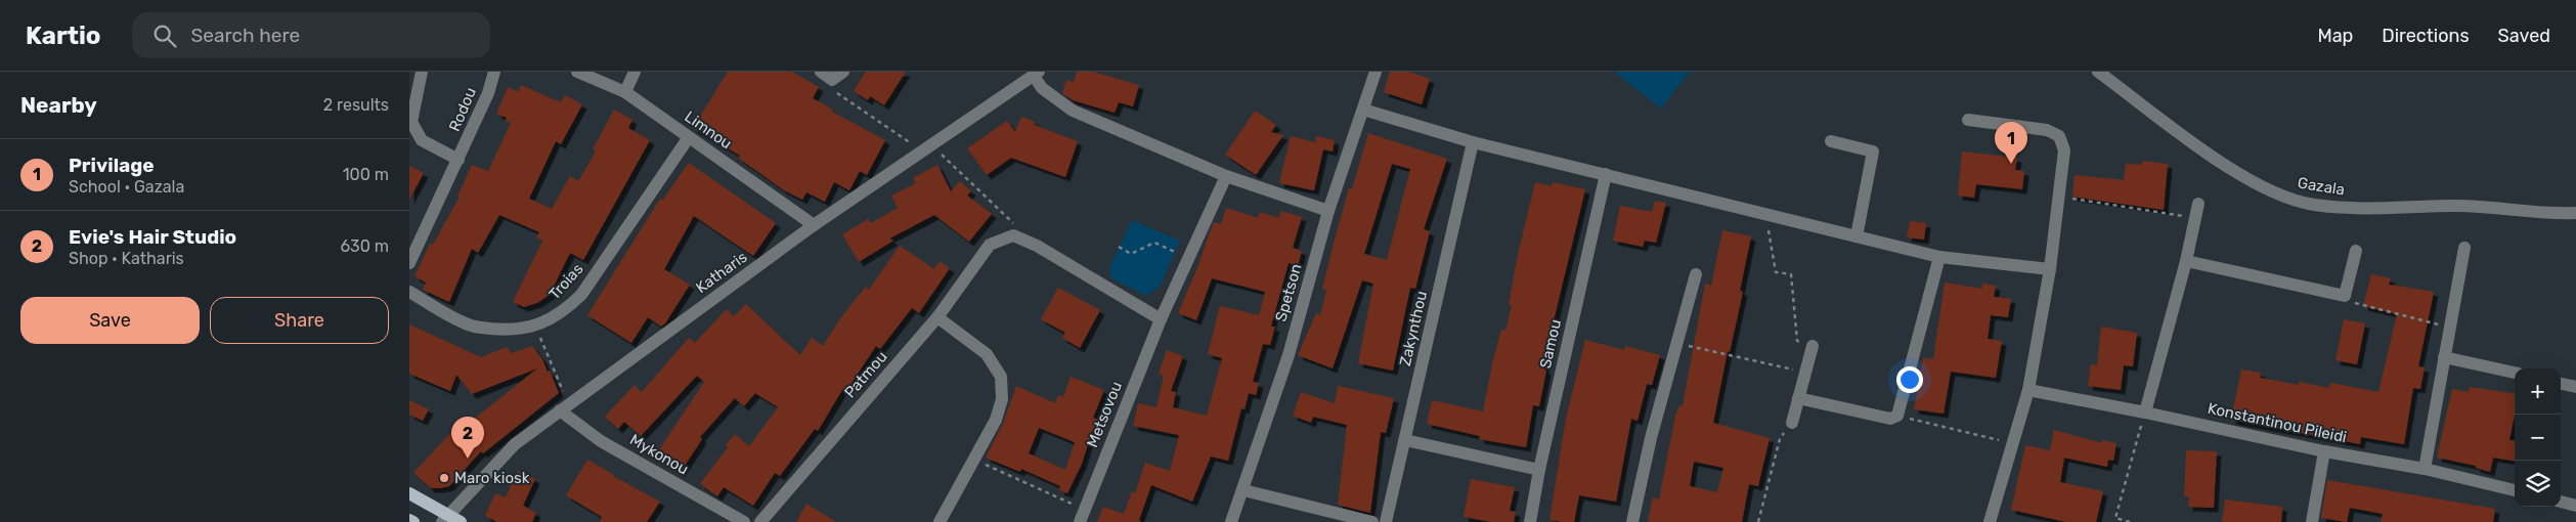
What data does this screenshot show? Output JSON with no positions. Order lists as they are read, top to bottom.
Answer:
{
  "streets": {
    "street": [
      "Rodou",
      "Limnou",
      "Gazala",
      "Katharis",
      "Troias",
      "Spetson",
      "Zakynthou",
      "Samou",
      "Patmou",
      "Metsovou",
      "Konstantinou Pileidi",
      "Mykonou"
    ]
  },
  "crossings": [
    ["Limnou", "Katharis"],
    ["Limnou", "Troias"],
    ["Katharis", "Mykonou"]
  ],
  "places": ["Maro kiosk"],
  "page": {
    "header": "Kartio",
    "search": "Search here",
    "nav": ["Map", "Directions", "Saved"],
    "heading": ["Nearby", "2 results"],
    "pins": ["1", "2"],
    "list": [
      {
        "mark": "1",
        "name": "Privilage",
        "note": "School · Gazala",
        "value": "100 m"
      },
      {
        "mark": "2",
        "name": "Evie's Hair Studio",
        "note": "Shop · Katharis",
        "value": "630 m"
      }
    ],
    "buttons": ["Save", "Share"],
    "map_buttons": ["+", "−"]
  }
}
